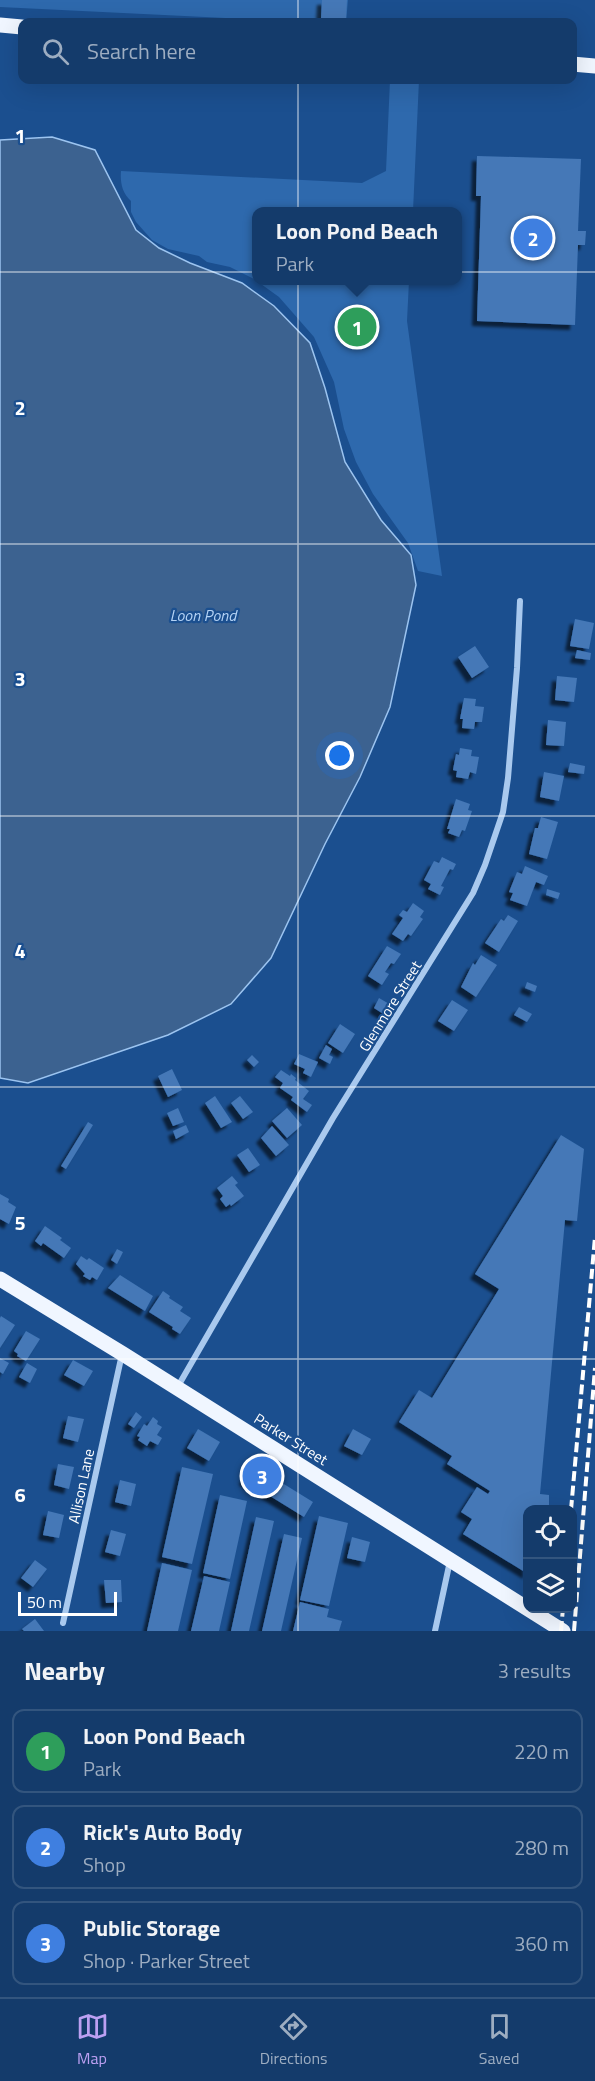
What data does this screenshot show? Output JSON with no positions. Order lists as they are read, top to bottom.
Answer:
{
  "streets": {
    "main road": ["Parker Street"],
    "street": ["Glenmore Street", "Allison Lane"]
  },
  "crossings": [
    ["Glenmore Street", "Parker Street"],
    ["Parker Street", "Allison Lane"]
  ],
  "water": ["Loon Pond"],
  "scale_bar": "50 m",
  "page": {
    "search": "Search here",
    "popup": ["Loon Pond Beach", "Park"],
    "pins": ["2", "1", "3"],
    "scale": "50 m",
    "heading": ["Nearby", "3 results"],
    "list": [
      {
        "mark": "1",
        "name": "Loon Pond Beach",
        "note": "Park",
        "value": "220 m"
      },
      {
        "mark": "2",
        "name": "Rick's Auto Body",
        "note": "Shop",
        "value": "280 m"
      },
      {
        "mark": "3",
        "name": "Public Storage",
        "note": "Shop · Parker Street",
        "value": "360 m"
      }
    ],
    "nav": ["Map", "Directions", "Saved"]
  },
  "grid": {
    "rows": [
      "1",
      "2",
      "3",
      "4",
      "5",
      "6"
    ]
  }
}
